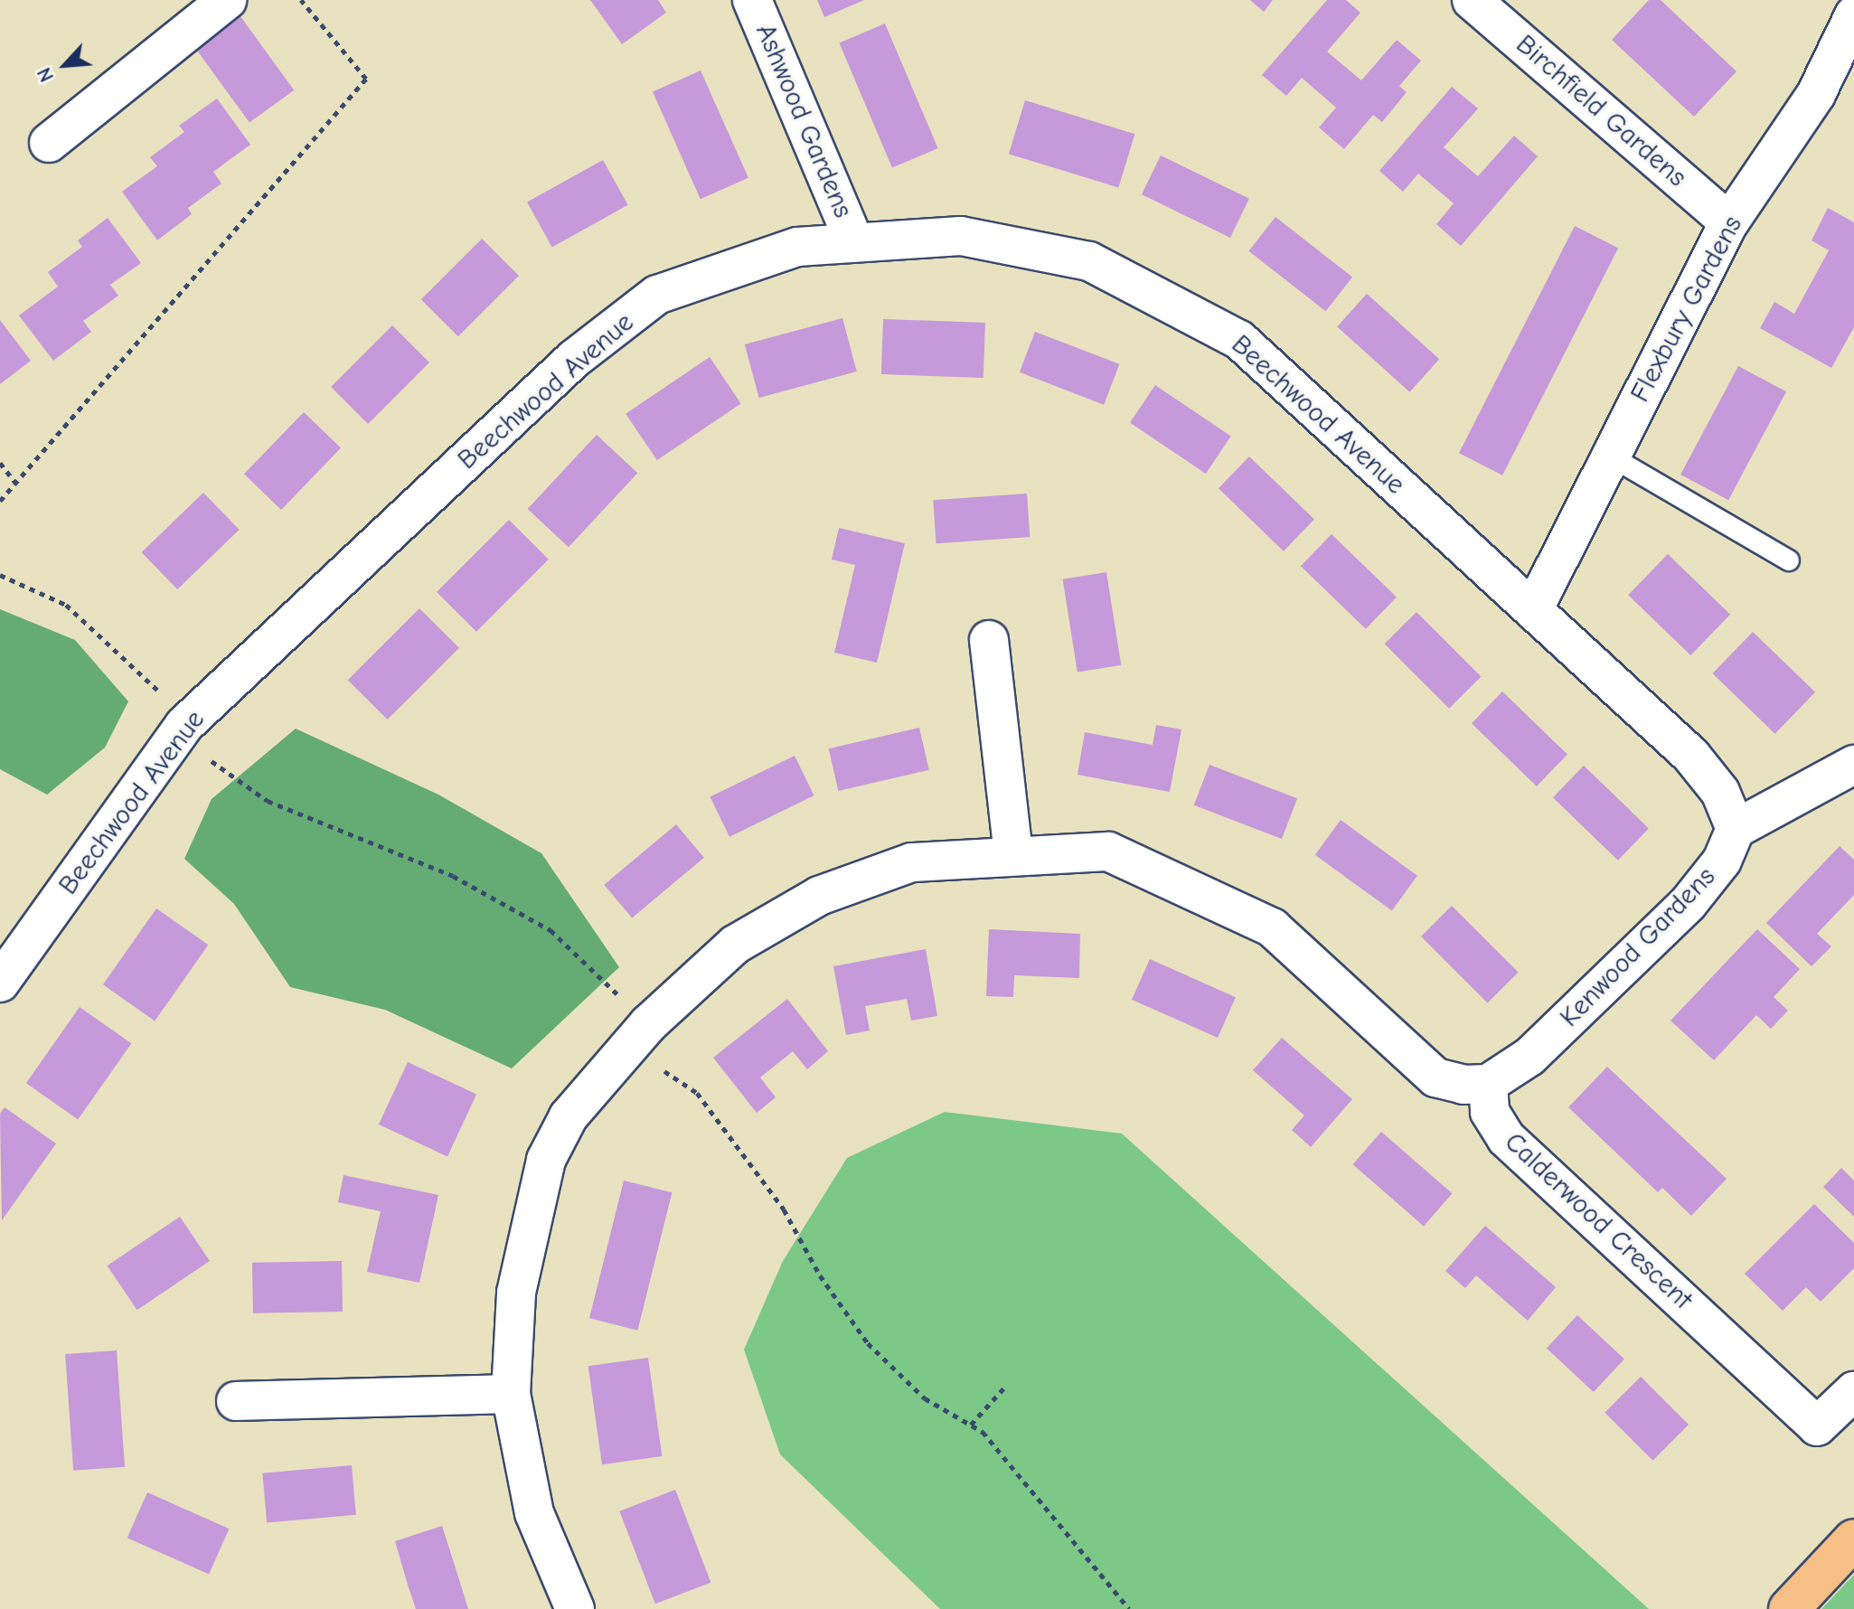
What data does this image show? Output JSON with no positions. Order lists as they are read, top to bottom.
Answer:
{
  "streets": {
    "street": [
      "Birchfield Gardens",
      "Ashwood Gardens",
      "Flexbury Gardens",
      "Beechwood Avenue",
      "Kenwood Gardens",
      "Calderwood Crescent"
    ]
  },
  "crossings": [
    ["Birchfield Gardens", "Flexbury Gardens"],
    ["Ashwood Gardens", "Beechwood Avenue"],
    ["Flexbury Gardens", "Beechwood Avenue"],
    ["Beechwood Avenue", "Kenwood Gardens"],
    ["Kenwood Gardens", "Calderwood Crescent"]
  ],
  "north": "bottom left"
}
